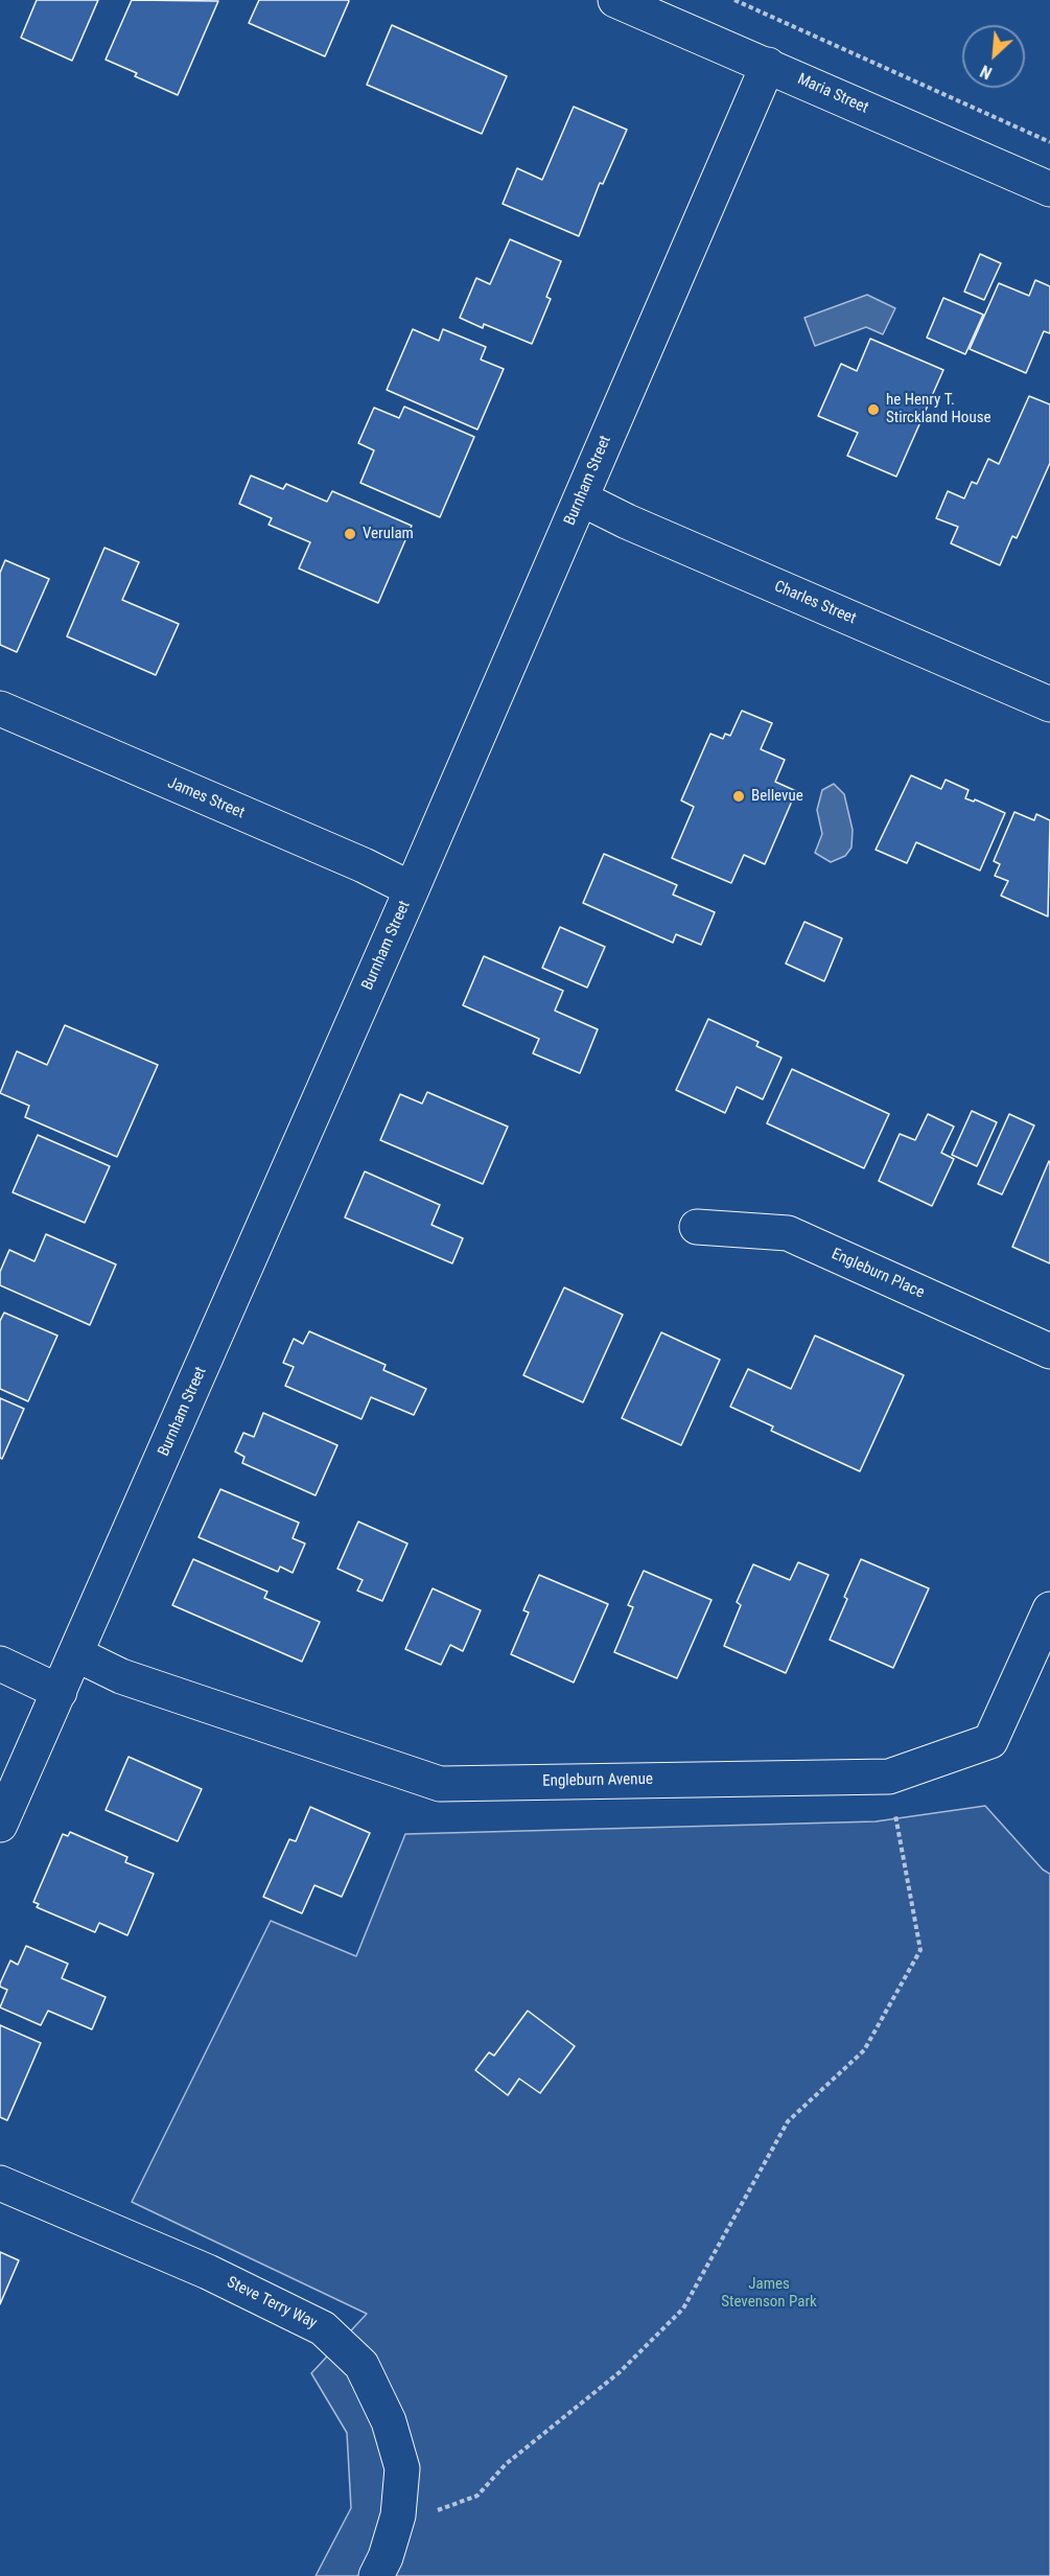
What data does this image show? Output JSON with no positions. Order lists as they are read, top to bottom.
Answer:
{
  "streets": {
    "street": [
      "Maria Street",
      "Burnham Street",
      "Charles Street",
      "James Street",
      "Engleburn Place",
      "Engleburn Avenue",
      "Steve Terry Way"
    ]
  },
  "crossings": [
    ["Maria Street", "Burnham Street"],
    ["Burnham Street", "Charles Street"],
    ["Burnham Street", "James Street"],
    ["Burnham Street", "Engleburn Avenue"]
  ],
  "parks": ["James Stevenson Park"],
  "places": ["he Henry T. Stirckland House", "Verulam", "Bellevue"],
  "north": "bottom left"
}
